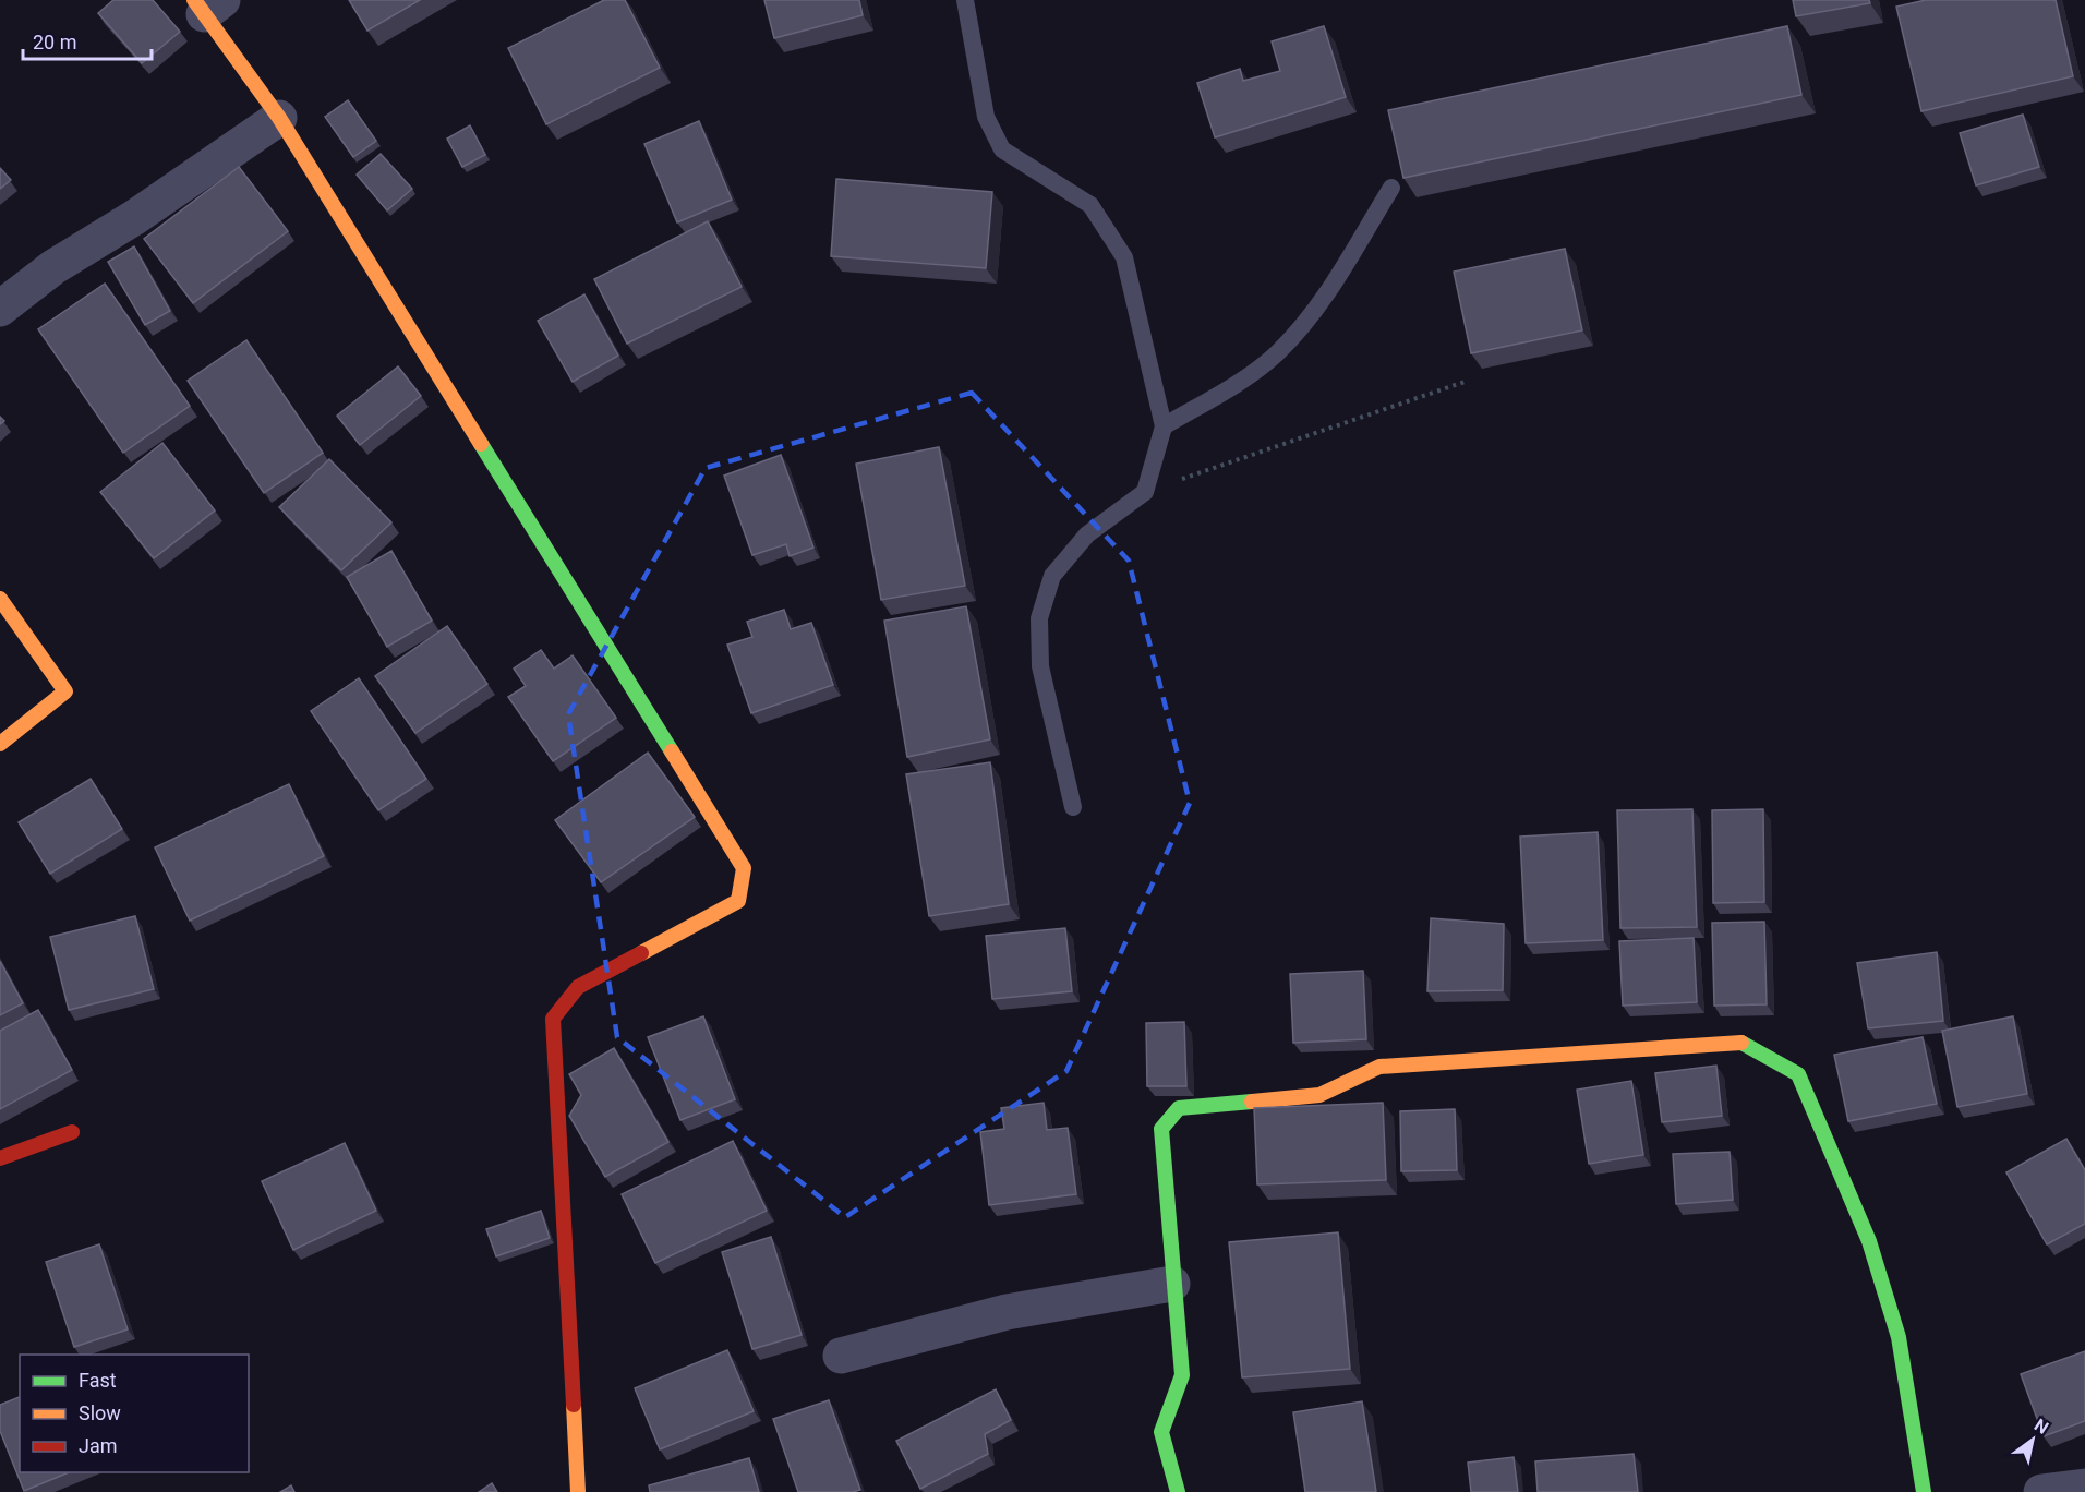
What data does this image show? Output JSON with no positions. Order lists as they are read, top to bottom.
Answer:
{
  "legend": ["Fast", "Slow", "Jam"],
  "scale_bar": "20 m",
  "north": "top right"
}
